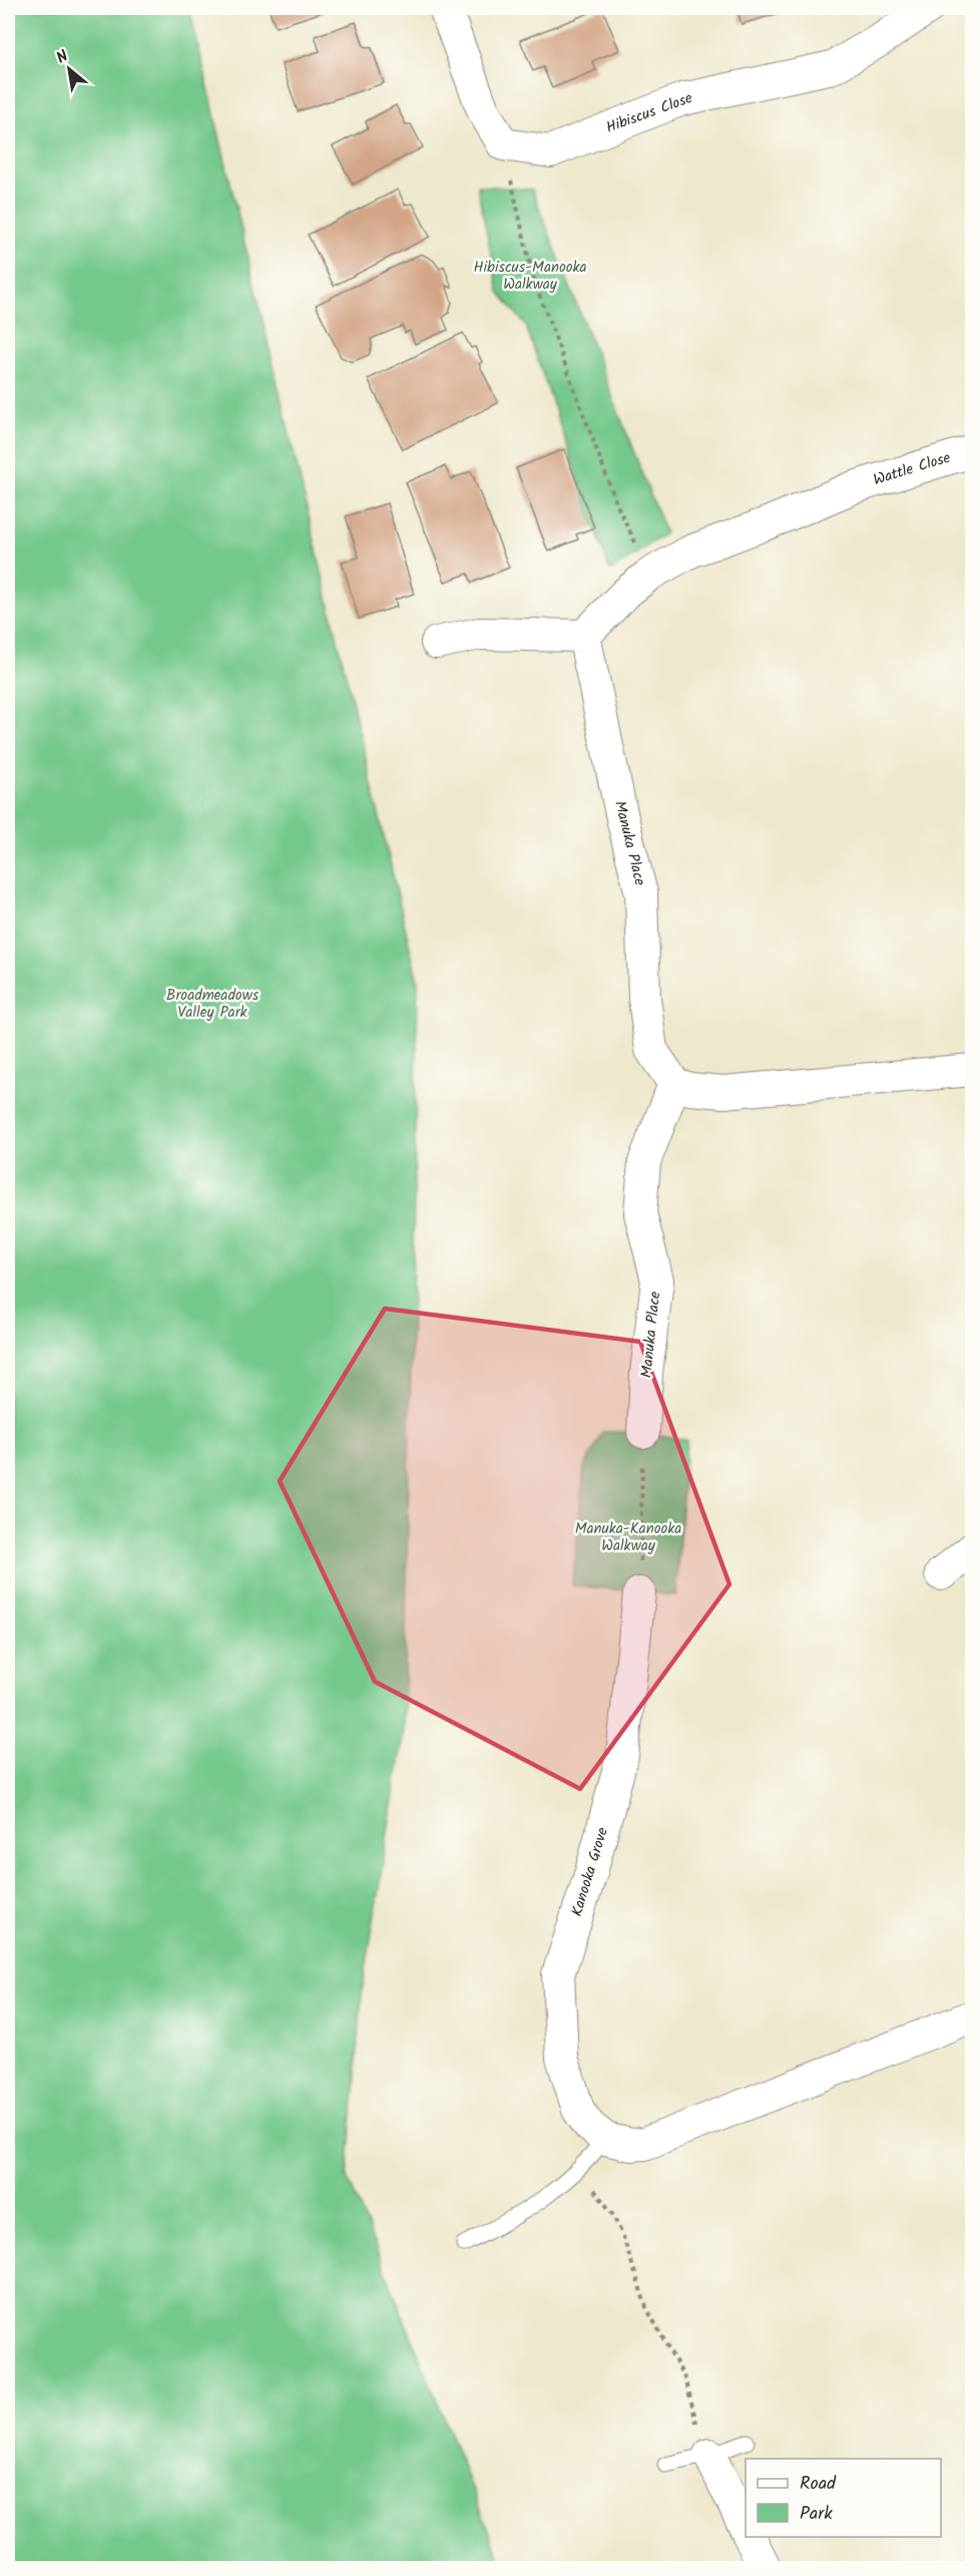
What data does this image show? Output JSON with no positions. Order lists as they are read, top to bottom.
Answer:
{
  "streets": {
    "street": [
      "Hibiscus Close",
      "Wattle Close",
      "Manuka Place",
      "Kanooka Grove"
    ]
  },
  "crossings": [
    ["Wattle Close", "Manuka Place"]
  ],
  "parks": ["Hibiscus-Manooka Walkway", "Broadmeadows Valley Park", "Manuka-Kanooka Walkway"],
  "legend": ["Road", "Park"],
  "north": "top left"
}
